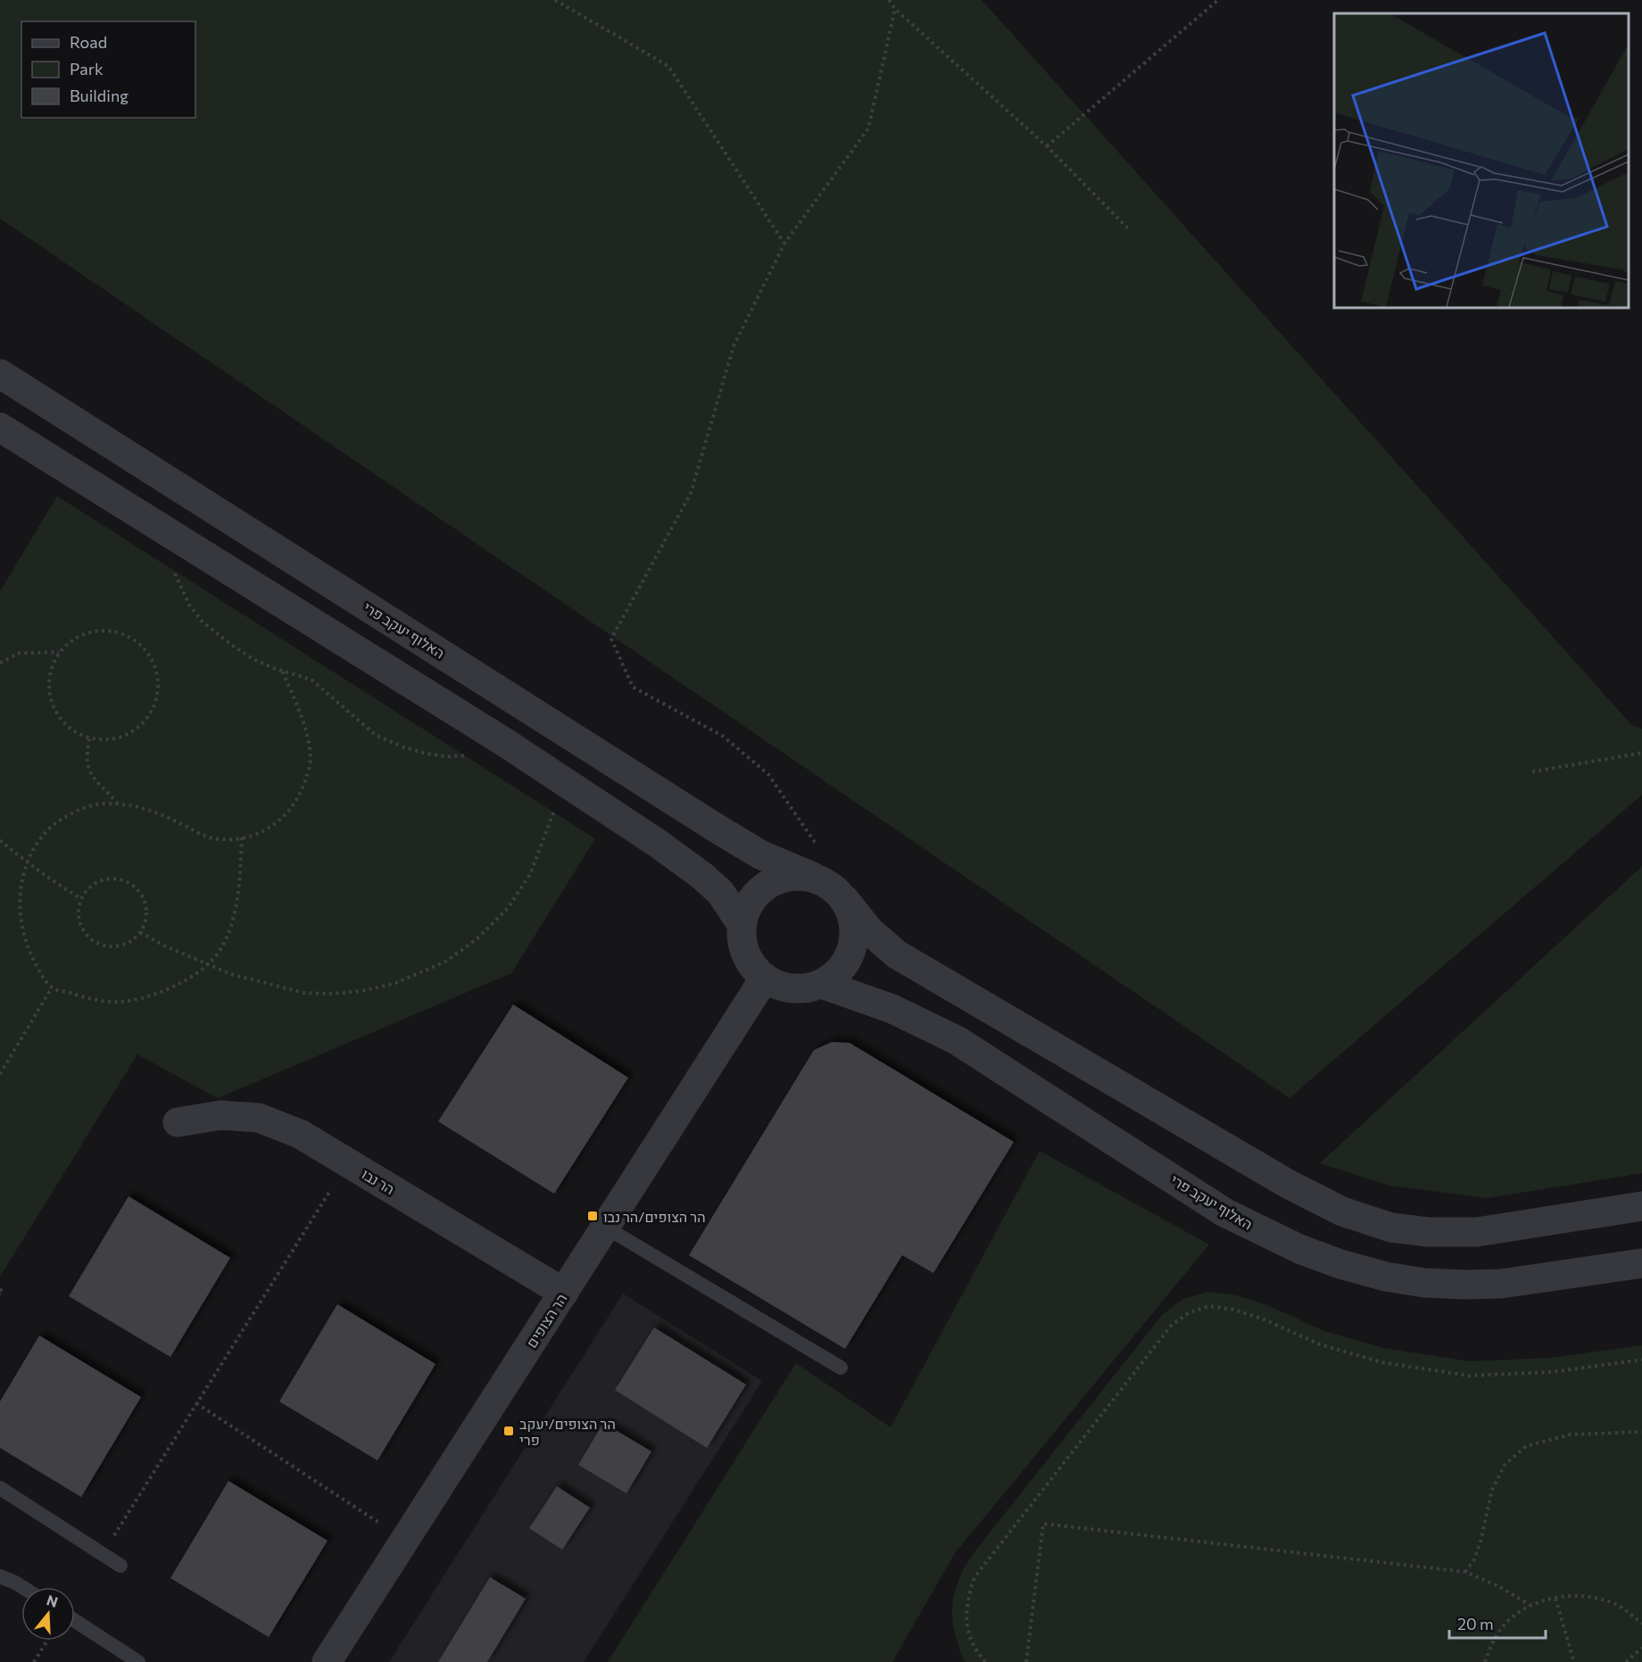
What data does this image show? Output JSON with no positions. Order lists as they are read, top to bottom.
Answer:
{
  "streets": {
    "street": ["האלוף יעקב פרי", "הר נבו", "הר הצופים"]
  },
  "crossings": [
    ["האלוף יעקב פרי", "הר הצופים"],
    ["הר נבו", "הר הצופים"]
  ],
  "places": {
    "transit": ["הר הצופים/הר נבו", "הר הצופים/יעקב פרי"]
  },
  "legend": ["Road", "Park", "Building"],
  "scale_bar": "20 m",
  "north": "top"
}
